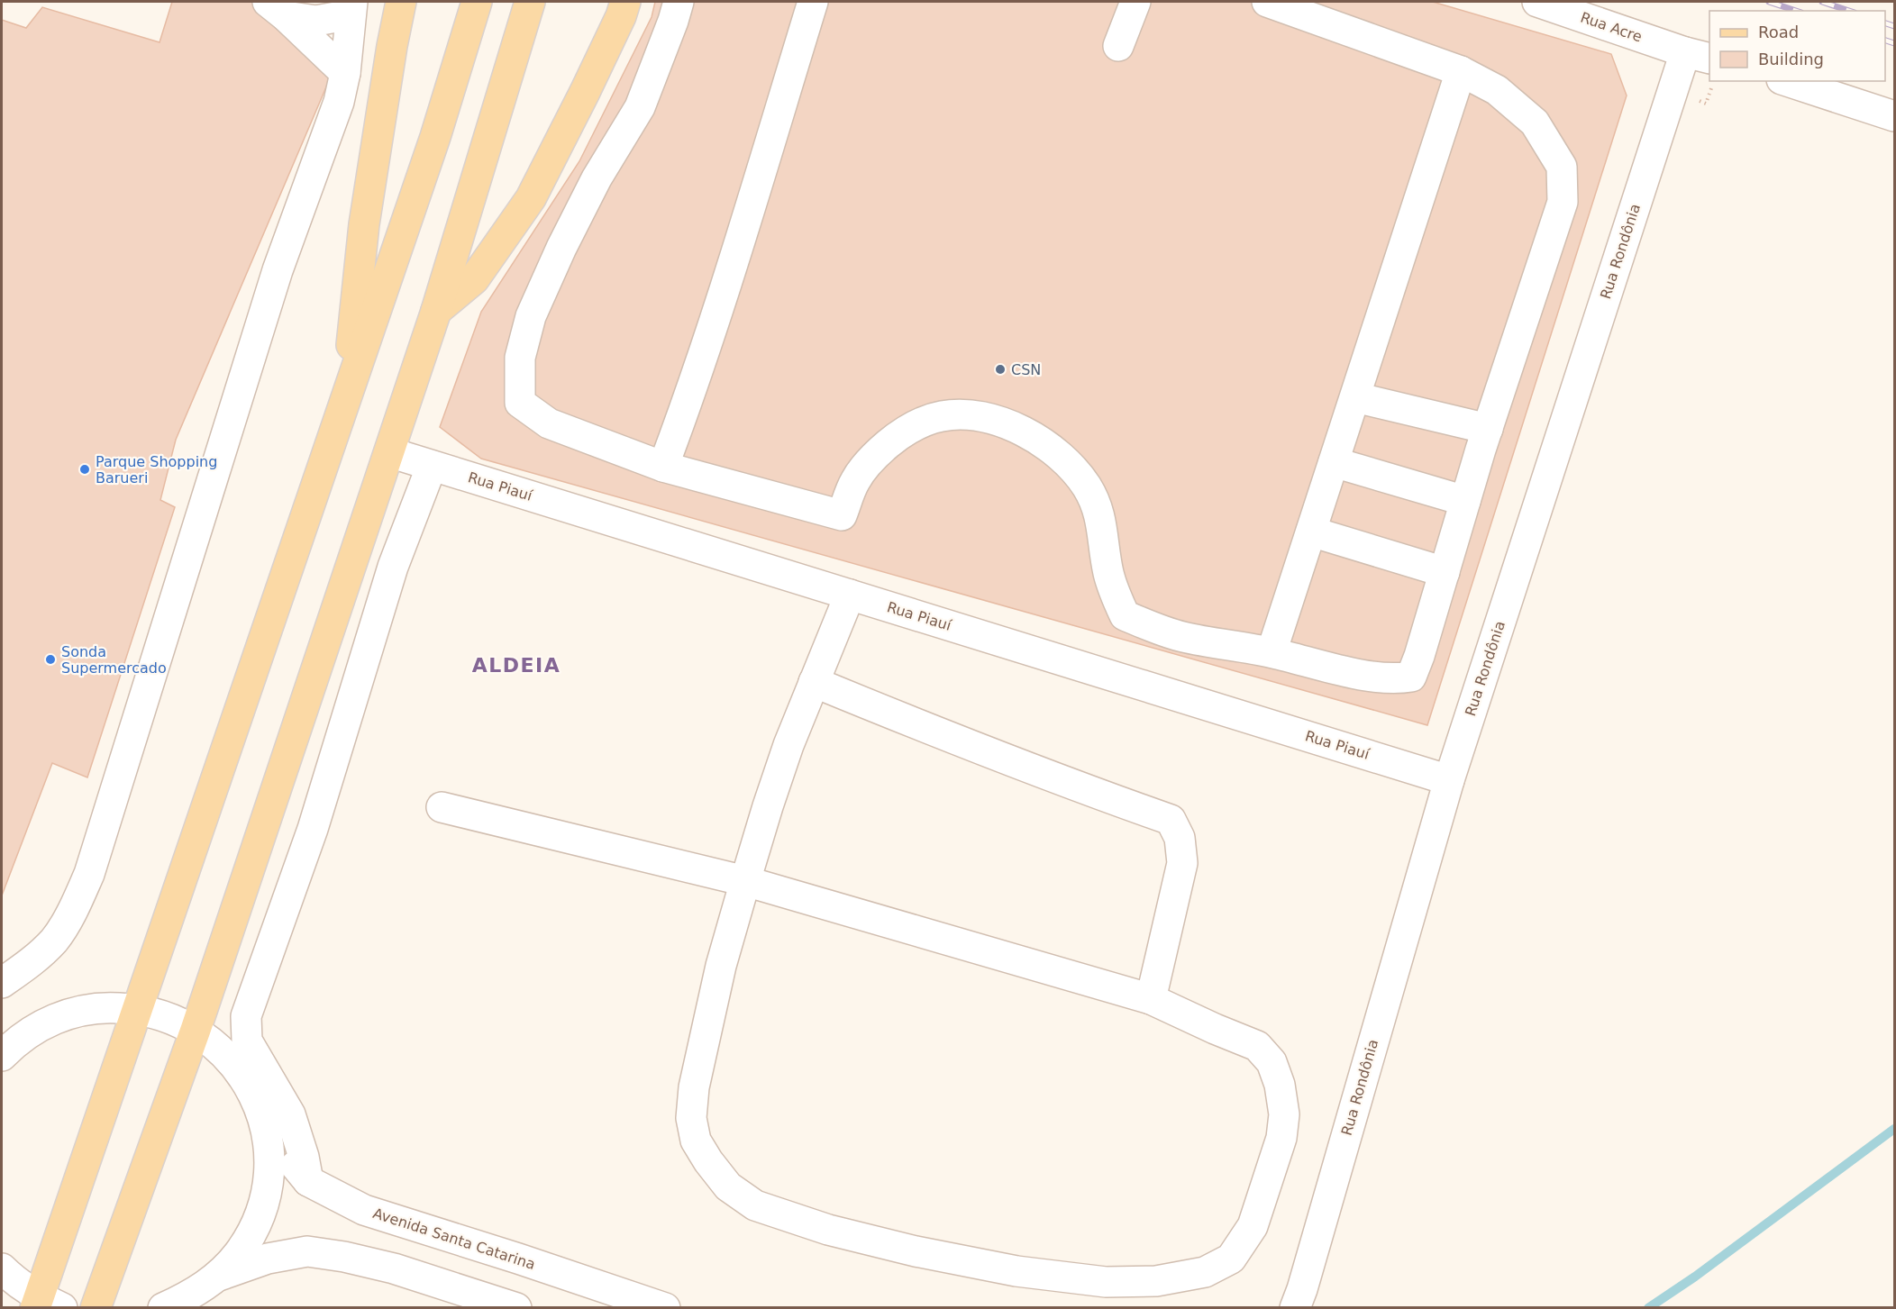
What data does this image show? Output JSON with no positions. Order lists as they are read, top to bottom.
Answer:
{
  "streets": {
    "street": [
      "Rua Acre",
      "Rua Rondônia",
      "Rua Piauí",
      "Avenida Santa Catarina"
    ]
  },
  "crossings": [
    ["Rua Acre", "Rua Rondônia"],
    ["Rua Rondônia", "Rua Piauí"]
  ],
  "districts": ["ALDEIA"],
  "places": ["CSN", "Parque Shopping Barueri", "Sonda Supermercado"],
  "legend": ["Road", "Building"]
}
